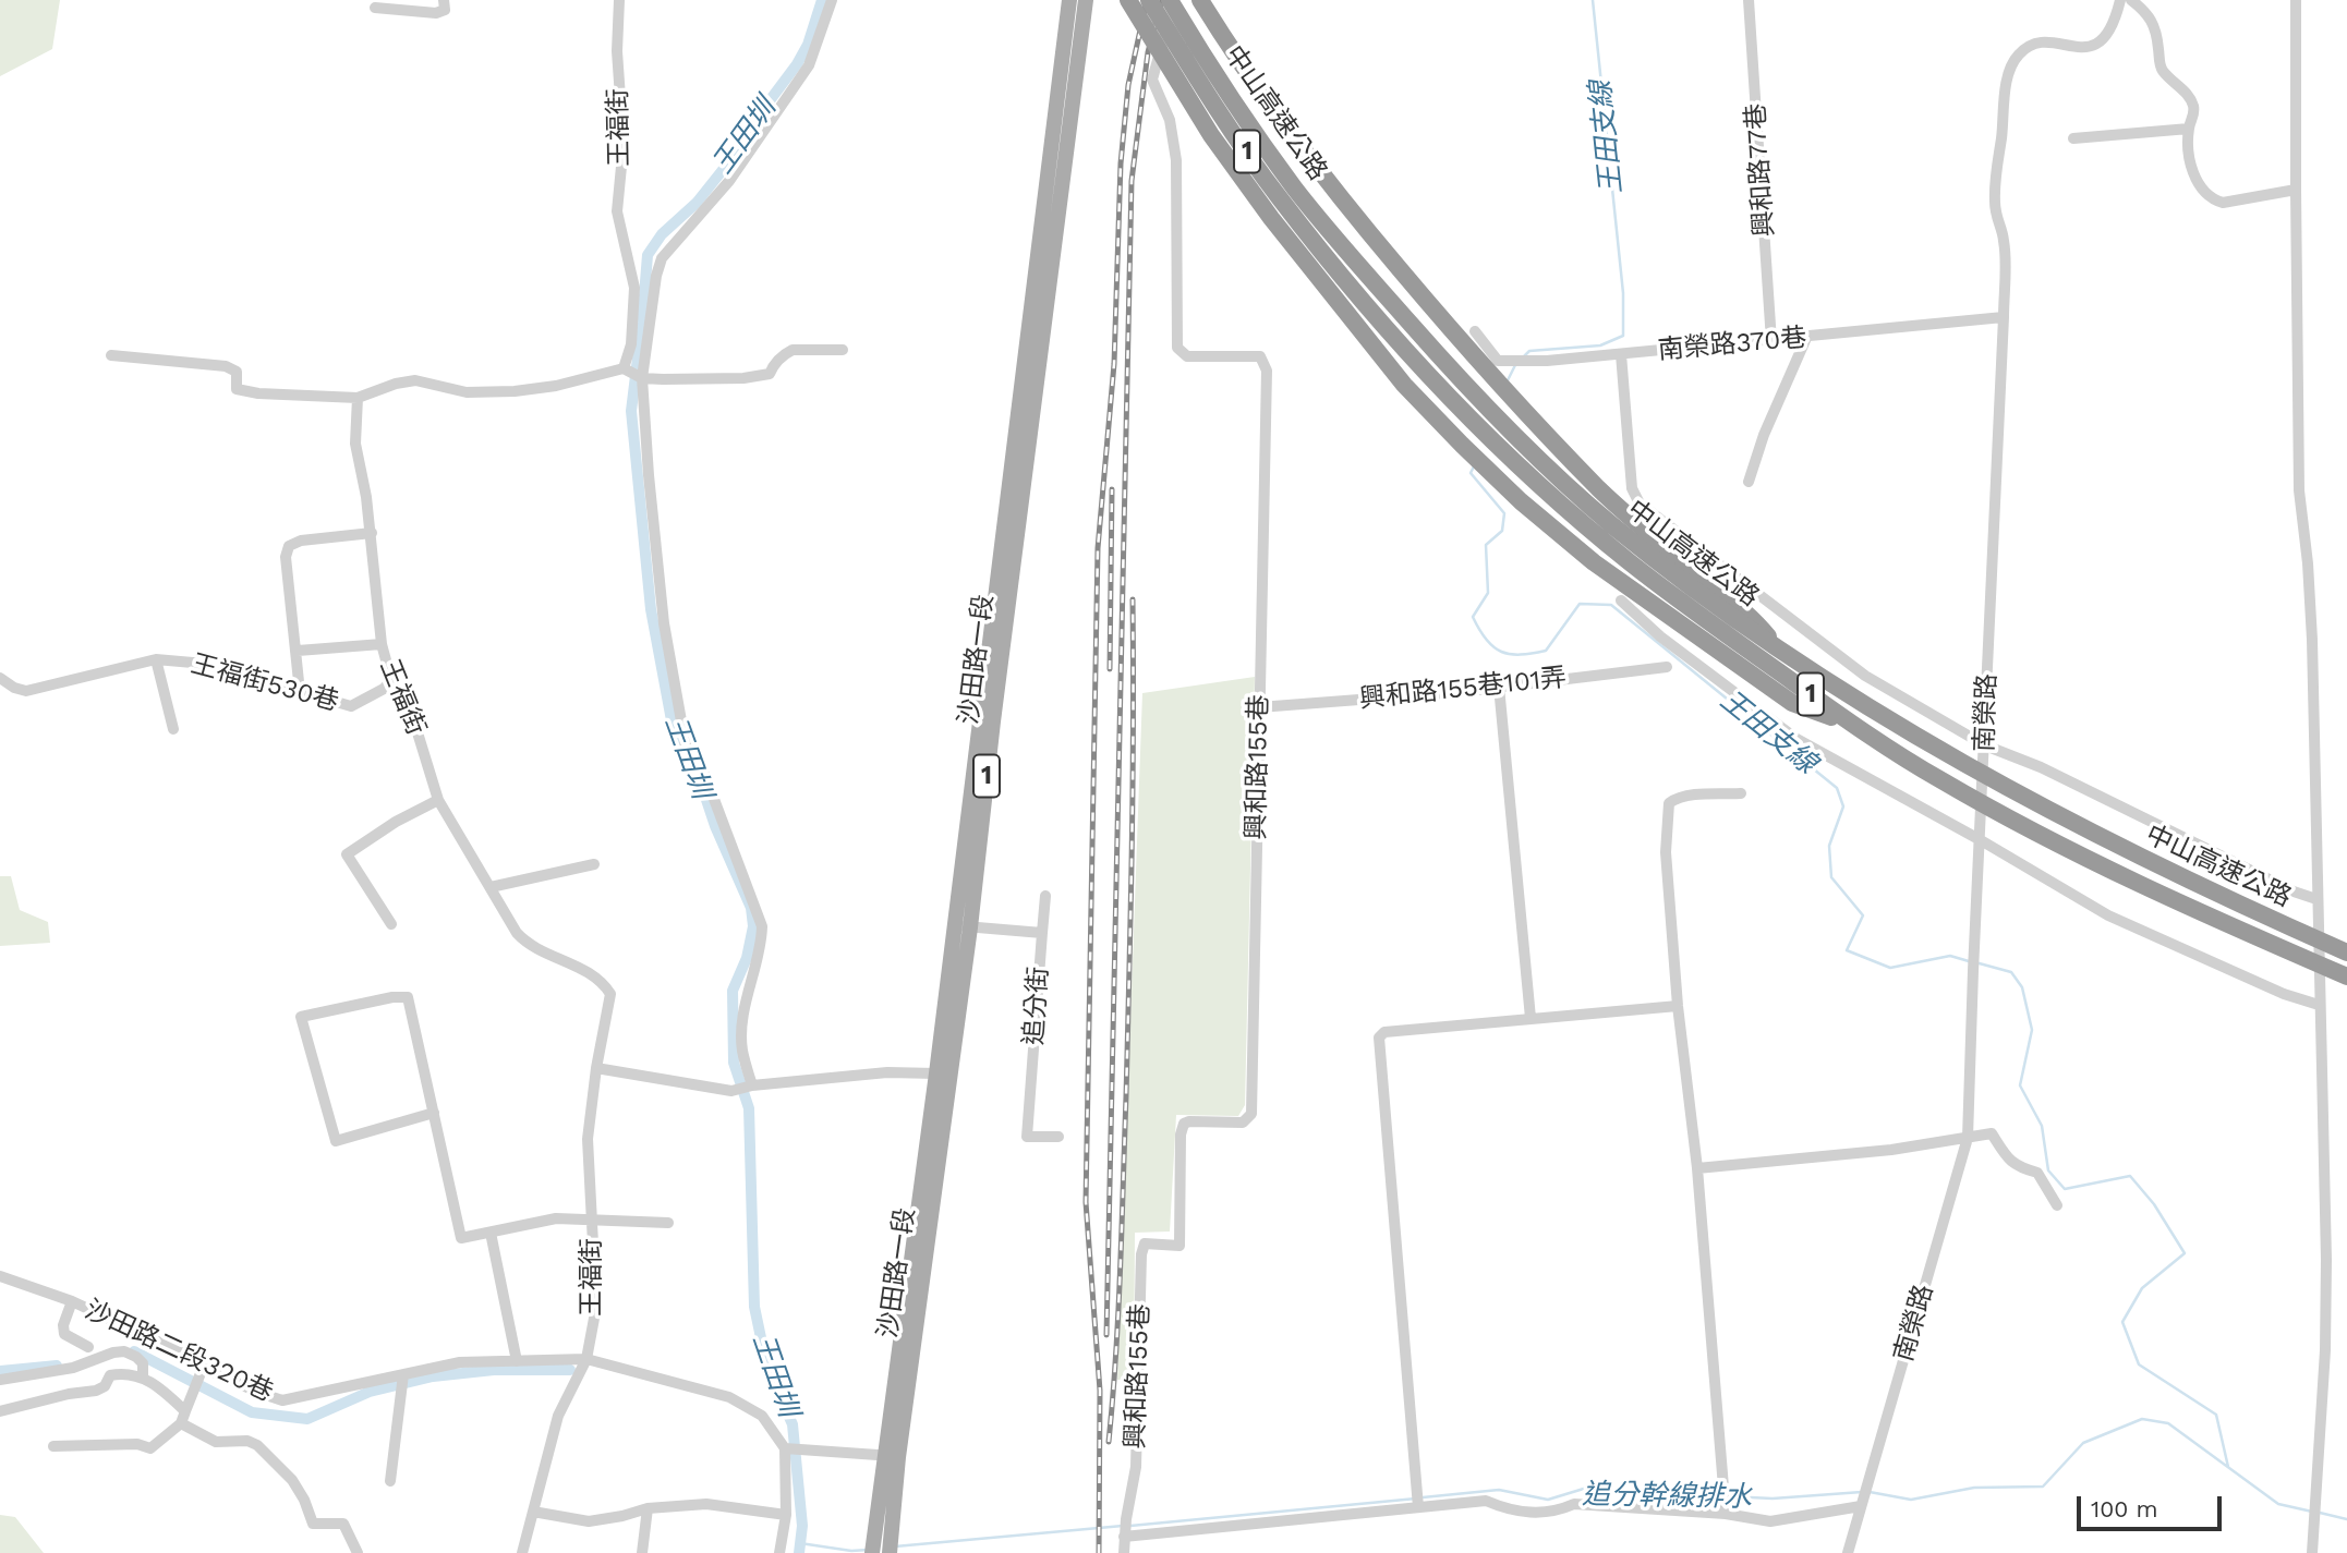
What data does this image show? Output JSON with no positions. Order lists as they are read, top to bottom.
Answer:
{
  "streets": {
    "highway": ["中山高速公路", "1"],
    "main road": ["沙田路一段"],
    "street": [
      "王福街",
      "興和路77巷",
      "南榮路370巷",
      "王福街530巷",
      "興和路155巷101弄",
      "南榮路",
      "興和路155巷",
      "追分街",
      "沙田路二段320巷"
    ]
  },
  "crossings": [
    ["中山高速公路", "興和路155巷"],
    ["王福街", "王福街530巷"],
    ["王福街", "沙田路二段320巷"],
    ["興和路77巷", "南榮路370巷"],
    ["南榮路370巷", "南榮路"],
    ["沙田路一段", "追分街"],
    ["興和路155巷101弄", "興和路155巷"]
  ],
  "water": ["王田圳", "王田支線", "追分幹線排水"],
  "scale_bar": "100 m"
}
